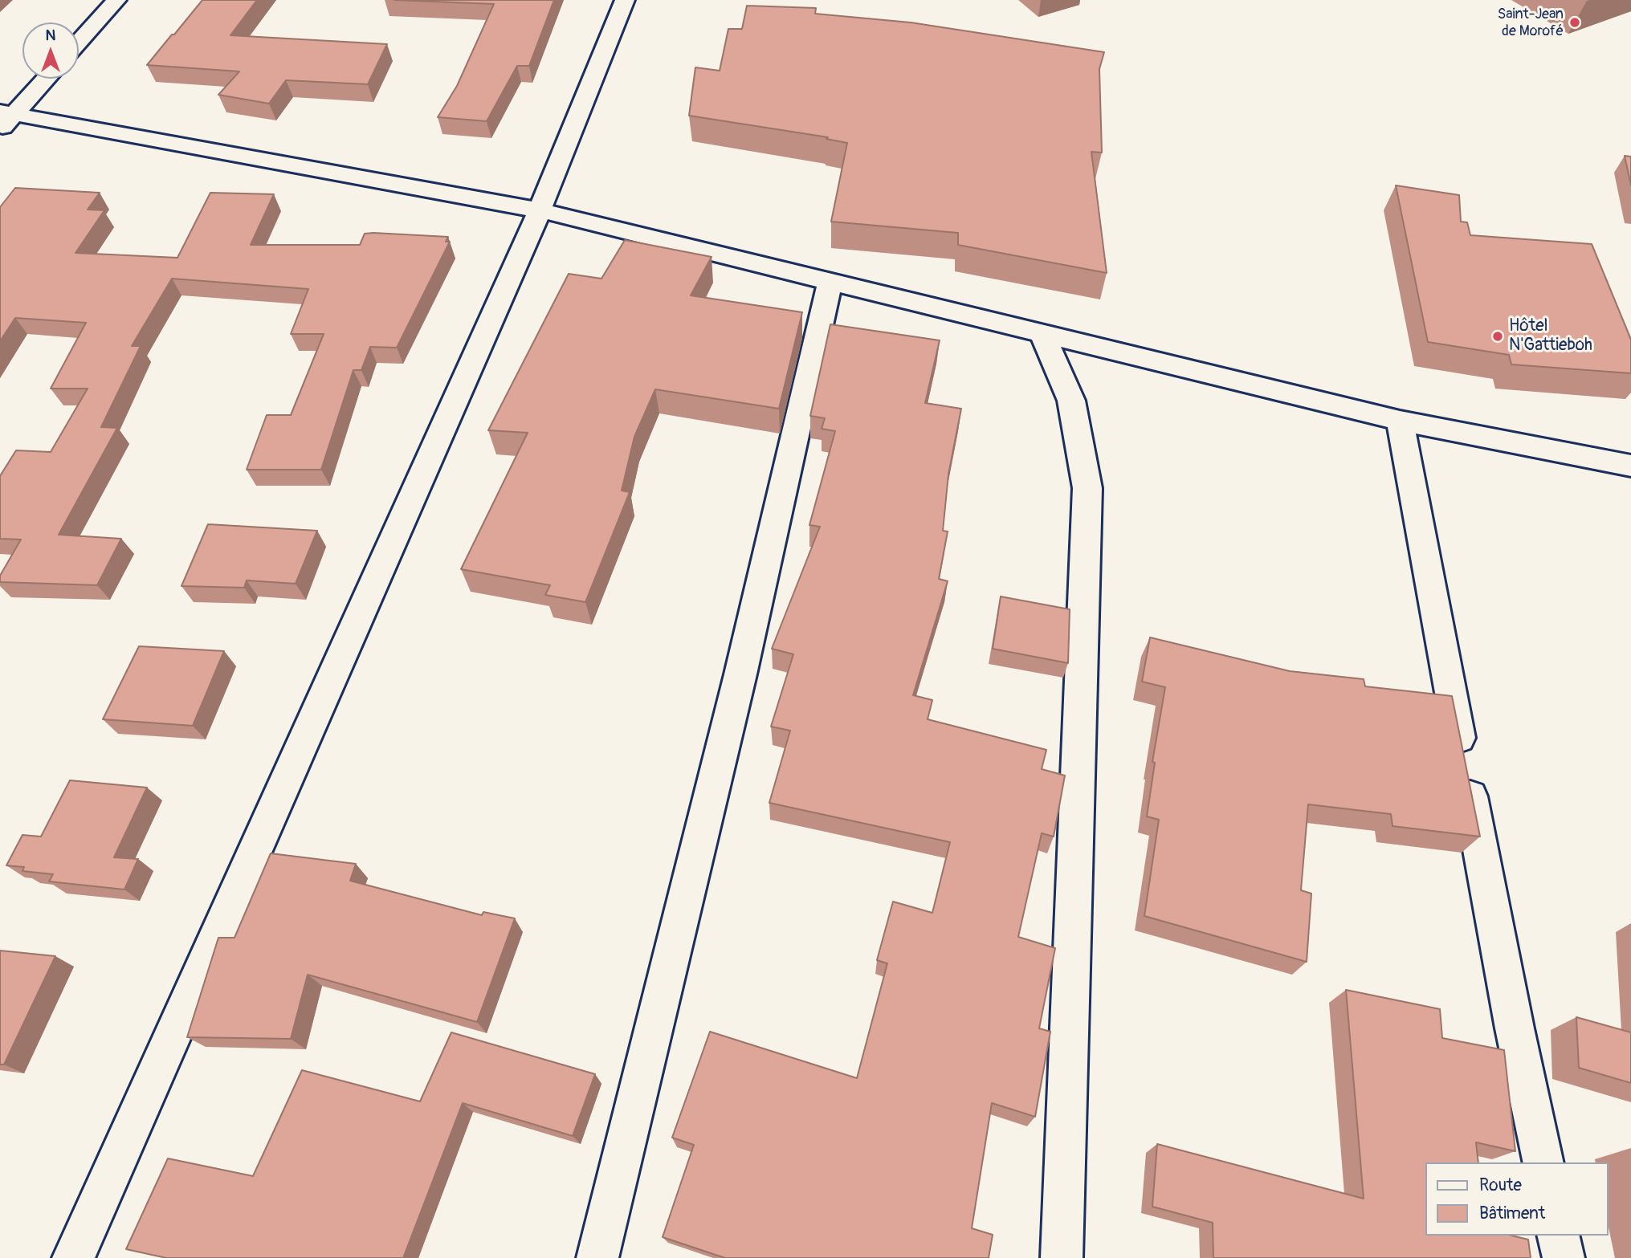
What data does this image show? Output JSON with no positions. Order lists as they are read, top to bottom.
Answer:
{
  "places": ["Saint-Jean de Morofé", "Hôtel N'Gattieboh"],
  "legend": ["Route", "Bâtiment"],
  "north": "top"
}
